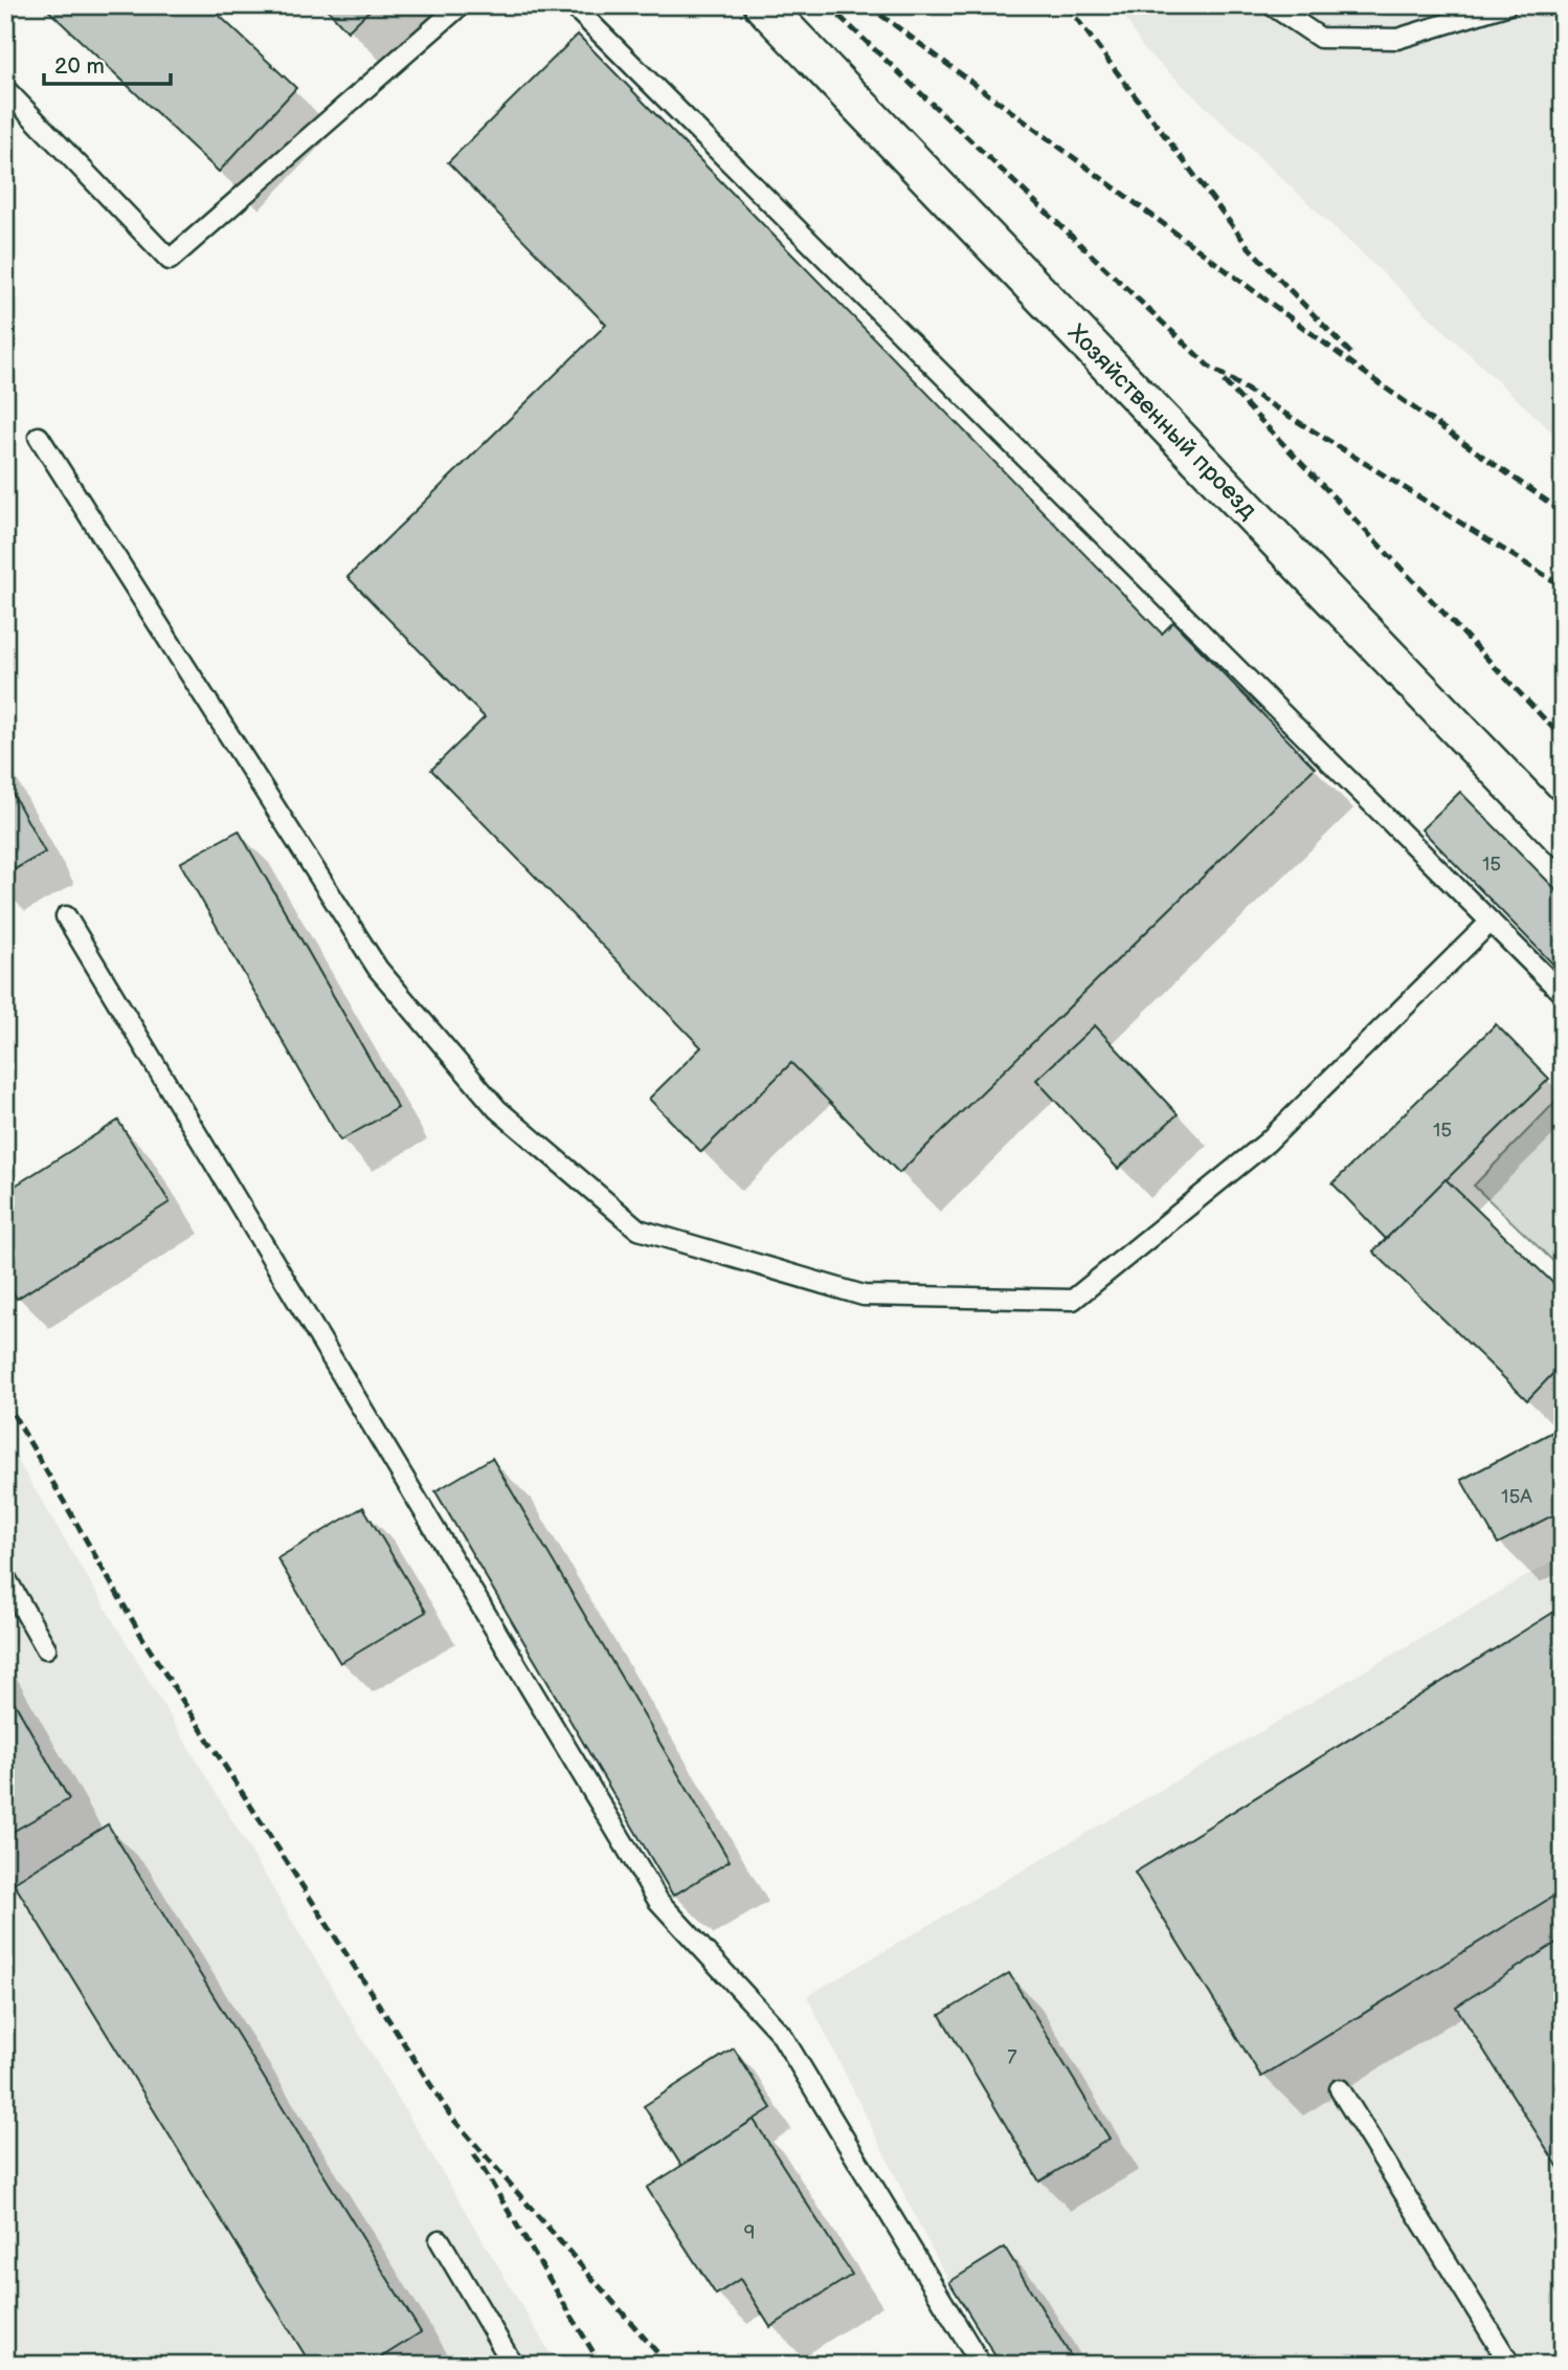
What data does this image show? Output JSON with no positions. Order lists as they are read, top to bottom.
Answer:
{
  "streets": {
    "street": ["Хозяйственный проезд"]
  },
  "house_numbers": [
    "15",
    "15",
    "15А",
    "7",
    "9"
  ],
  "scale_bar": "20 m"
}
